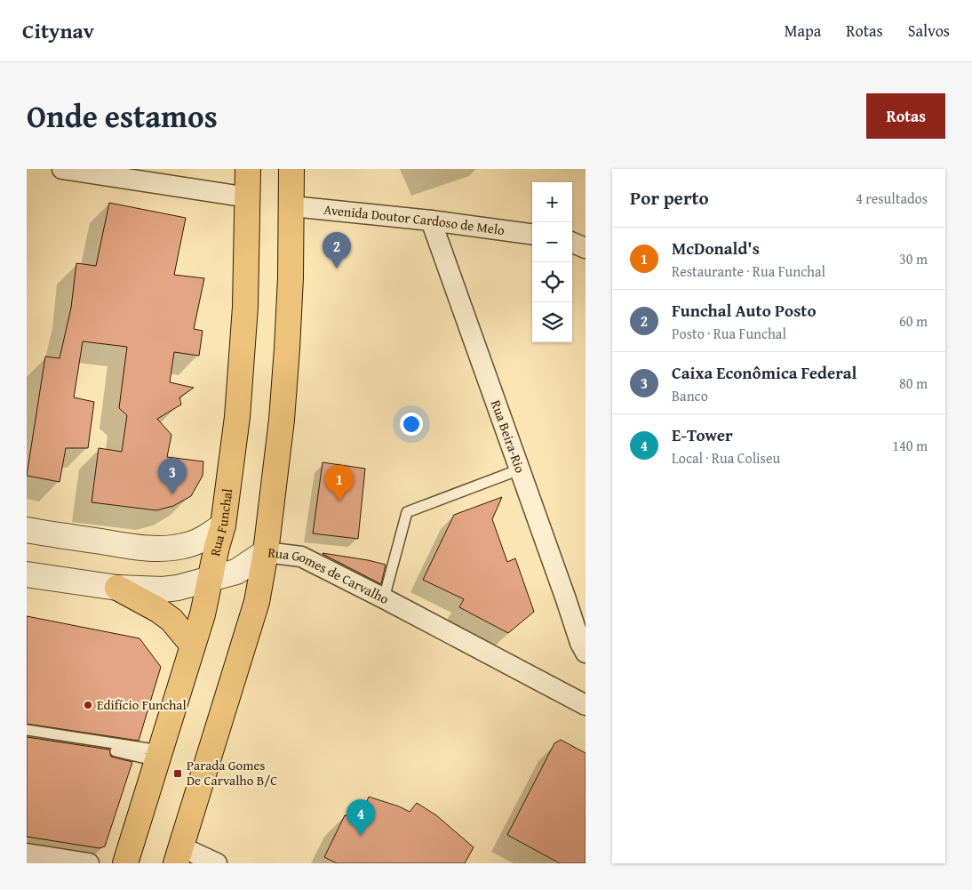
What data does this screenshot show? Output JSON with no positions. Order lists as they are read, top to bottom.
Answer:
{
  "streets": {
    "main road": ["Rua Funchal"],
    "street": ["Avenida Doutor Cardoso de Melo", "Rua Beira-Rio", "Rua Gomes de Carvalho"]
  },
  "crossings": [
    ["Avenida Doutor Cardoso de Melo", "Rua Beira-Rio"],
    ["Rua Funchal", "Rua Gomes de Carvalho"]
  ],
  "places": {
    "other": ["Edifício Funchal"],
    "transit": ["Parada Gomes De Carvalho B/C"]
  },
  "page": {
    "header": "Citynav",
    "nav": ["Mapa", "Rotas", "Salvos"],
    "title": "Onde estamos",
    "buttons": "Rotas",
    "heading": ["Por perto", "4 resultados"],
    "map_buttons": ["+", "−"],
    "list": [
      {
        "mark": "1",
        "name": "McDonald's",
        "note": "Restaurante · Rua Funchal",
        "value": "30 m"
      },
      {
        "mark": "2",
        "name": "Funchal Auto Posto",
        "note": "Posto · Rua Funchal",
        "value": "60 m"
      },
      {
        "mark": "3",
        "name": "Caixa Econômica Federal",
        "note": "Banco",
        "value": "80 m"
      },
      {
        "mark": "4",
        "name": "E-Tower",
        "note": "Local · Rua Coliseu",
        "value": "140 m"
      }
    ],
    "pins": [
      "2",
      "3",
      "1",
      "4"
    ]
  }
}
